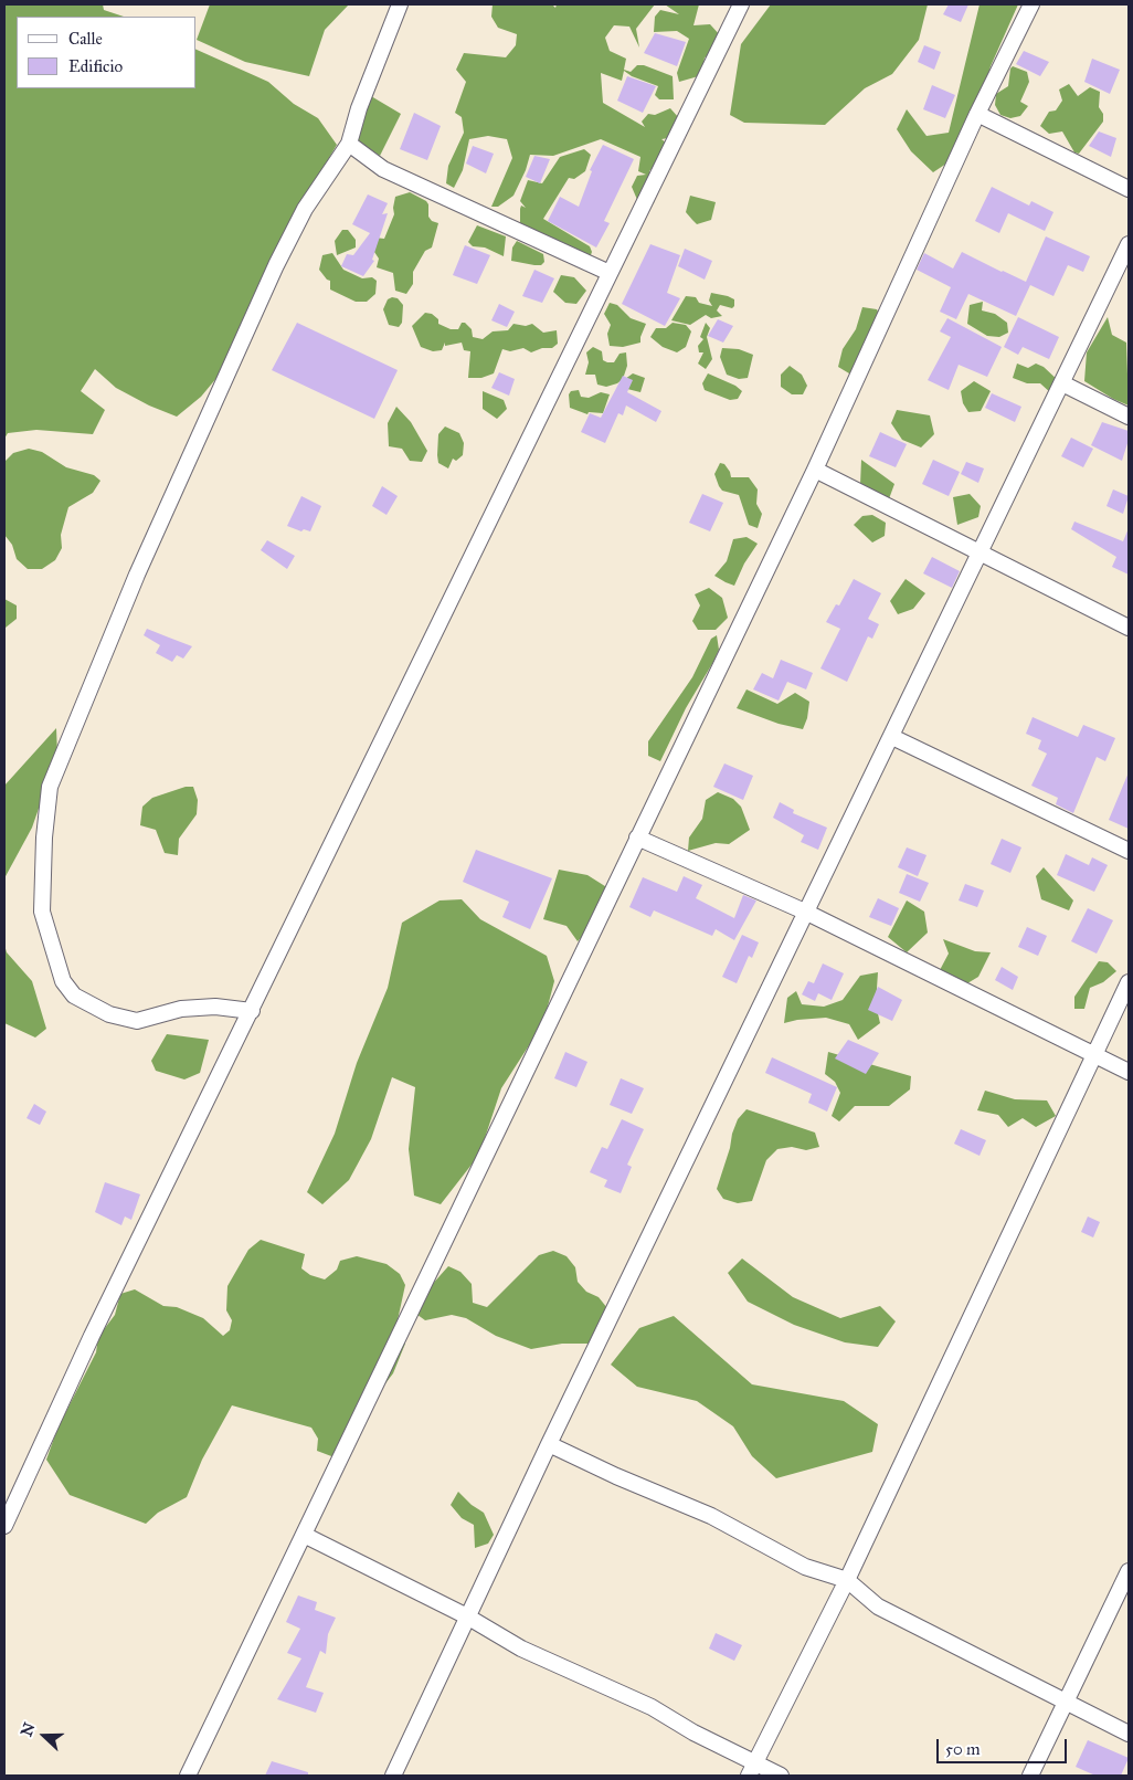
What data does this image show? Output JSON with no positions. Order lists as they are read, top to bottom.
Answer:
{
  "legend": ["Calle", "Edificio"],
  "scale_bar": "50 m",
  "north": "left"
}
